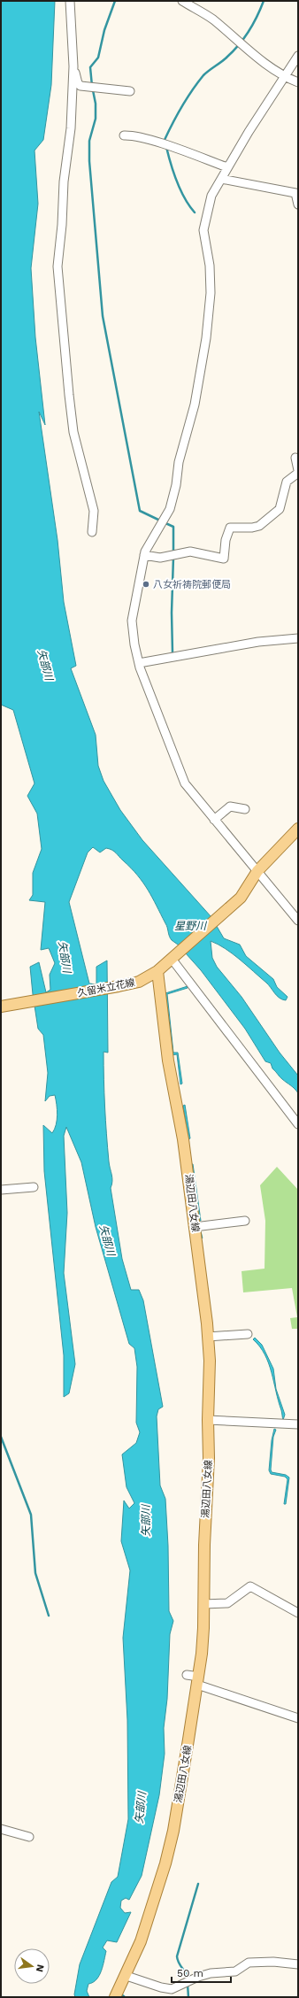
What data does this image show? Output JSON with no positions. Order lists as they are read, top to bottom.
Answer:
{
  "streets": {
    "main road": ["久留米立花線", "湯辺田八女線"]
  },
  "crossings": [
    ["久留米立花線", "湯辺田八女線"]
  ],
  "water": ["矢部川", "星野川"],
  "places": ["八女祈祷院郵便局"],
  "scale_bar": "50 m",
  "north": "right"
}
